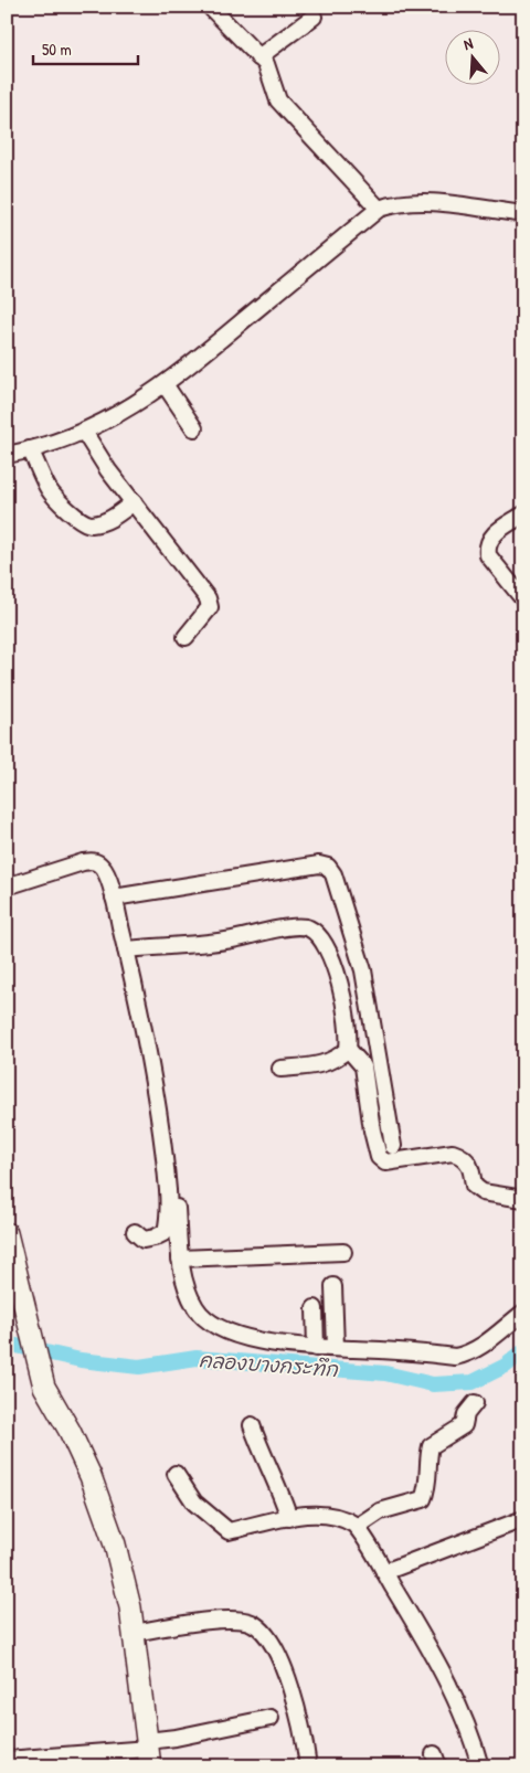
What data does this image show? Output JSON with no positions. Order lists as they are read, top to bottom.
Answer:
{
  "water": ["คลองบางกระทึก"],
  "scale_bar": "50 m",
  "north": "top"
}
